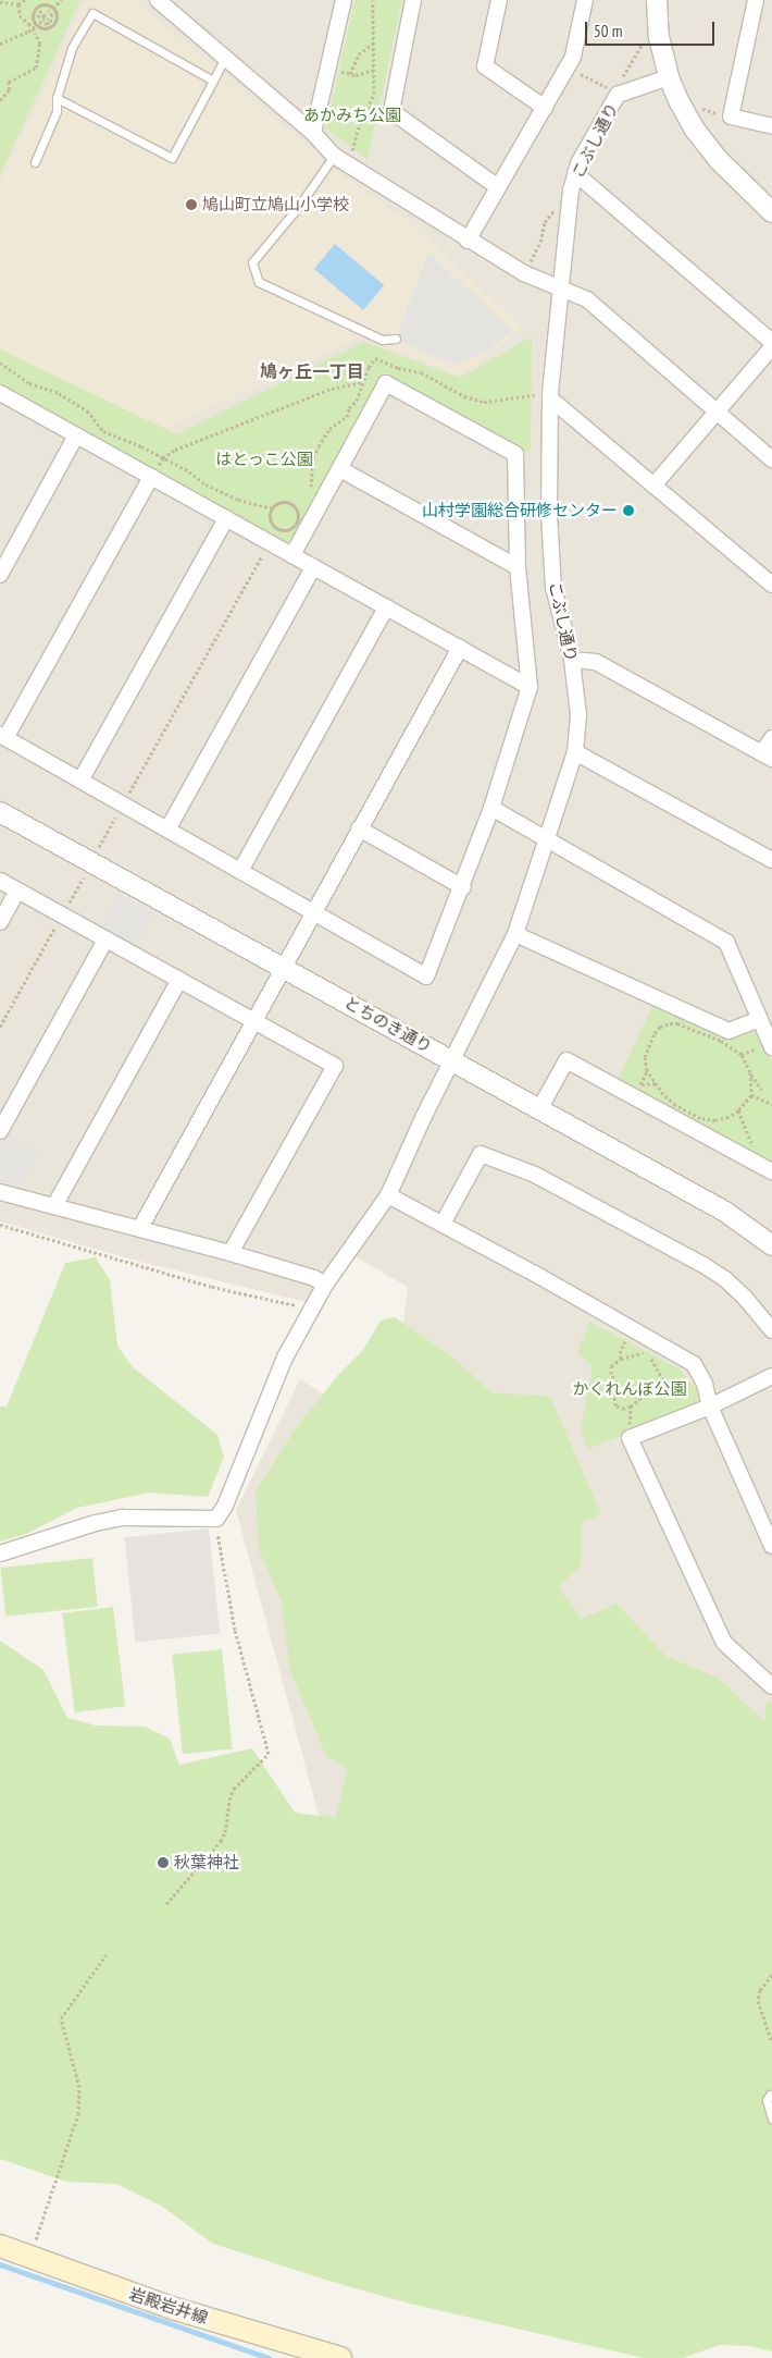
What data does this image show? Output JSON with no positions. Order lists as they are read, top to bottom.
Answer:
{
  "streets": {
    "main road": ["岩殿岩井線"],
    "street": ["こぶし通り", "とちのき通り"]
  },
  "crossings": [
    ["こぶし通り", "とちのき通り"]
  ],
  "districts": ["鳩ヶ丘一丁目"],
  "parks": ["あかみち公園", "はとっこ公園", "かくれんぼ公園"],
  "places": ["鳩山町立鳩山小学校", "山村学園総合研修センター", "秋葉神社"],
  "scale_bar": "50 m"
}
